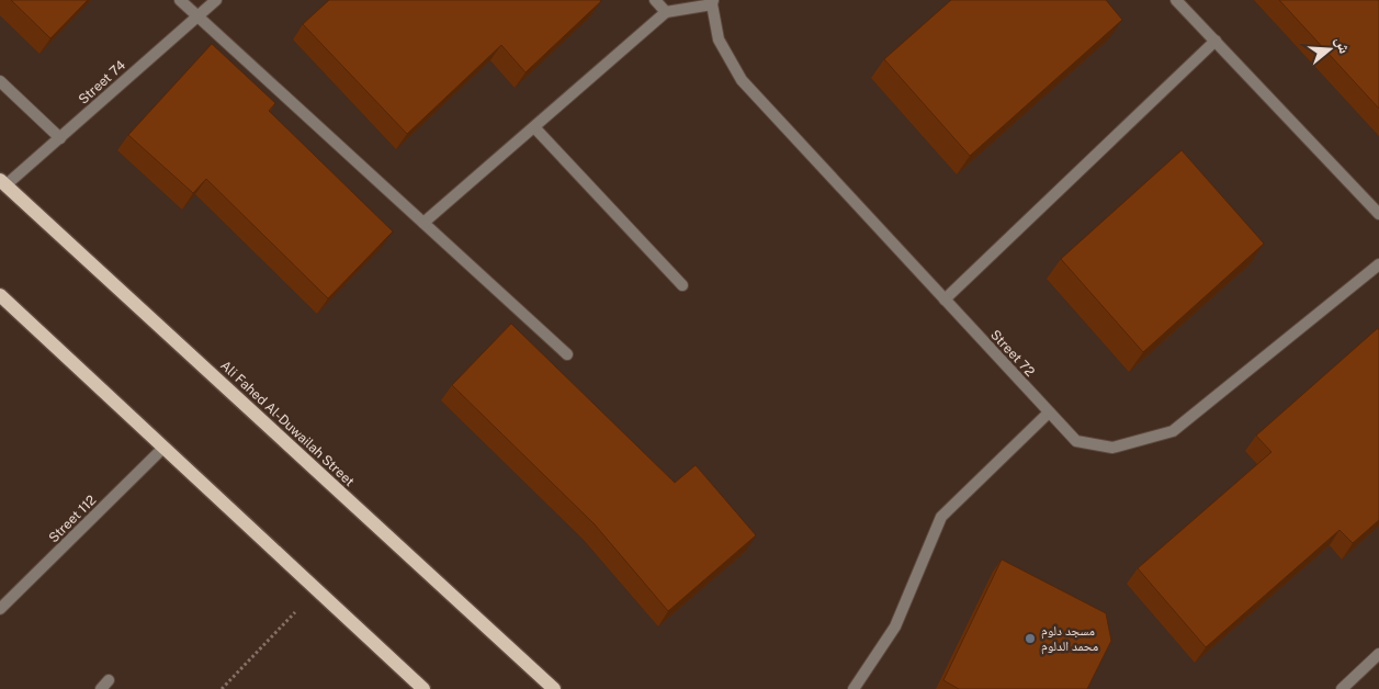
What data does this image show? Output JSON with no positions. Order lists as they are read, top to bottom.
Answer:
{
  "streets": {
    "main road": ["Ali Fahed Al-Duwailah Street"],
    "street": ["Street 74", "Street 72", "Street 112"]
  },
  "crossings": [
    ["Street 74", "Ali Fahed Al-Duwailah Street"]
  ],
  "places": ["مسجد دلوم محمد الدلوم"],
  "north": "right"
}
